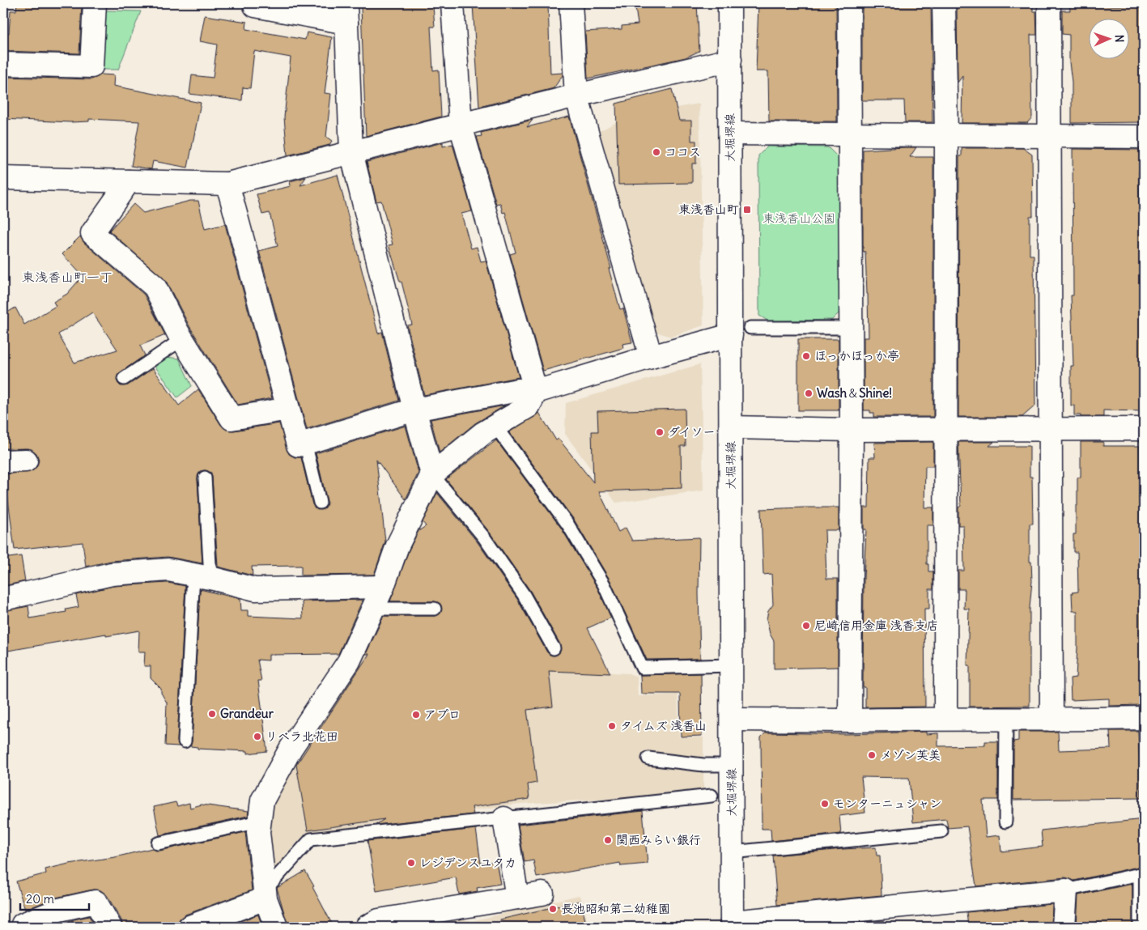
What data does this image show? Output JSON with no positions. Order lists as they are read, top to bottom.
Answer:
{
  "streets": {
    "street": ["大堀堺線"]
  },
  "districts": ["東浅香山町一丁"],
  "parks": ["東浅香山公園"],
  "places": {
    "other": [
      "ココス",
      "ほっかほっか亭",
      "Wash＆Shine!",
      "ダイソー",
      "尼崎信用金庫 浅香支店",
      "Grandeur",
      "アプロ",
      "タイムズ 浅香山",
      "リベラ北花田",
      "メゾン芙美",
      "モンターニュシャン",
      "関西みらい銀行",
      "レジデンスユタカ",
      "長池昭和第二幼稚園"
    ],
    "transit": ["東浅香山町"]
  },
  "scale_bar": "20 m",
  "north": "right"
}
